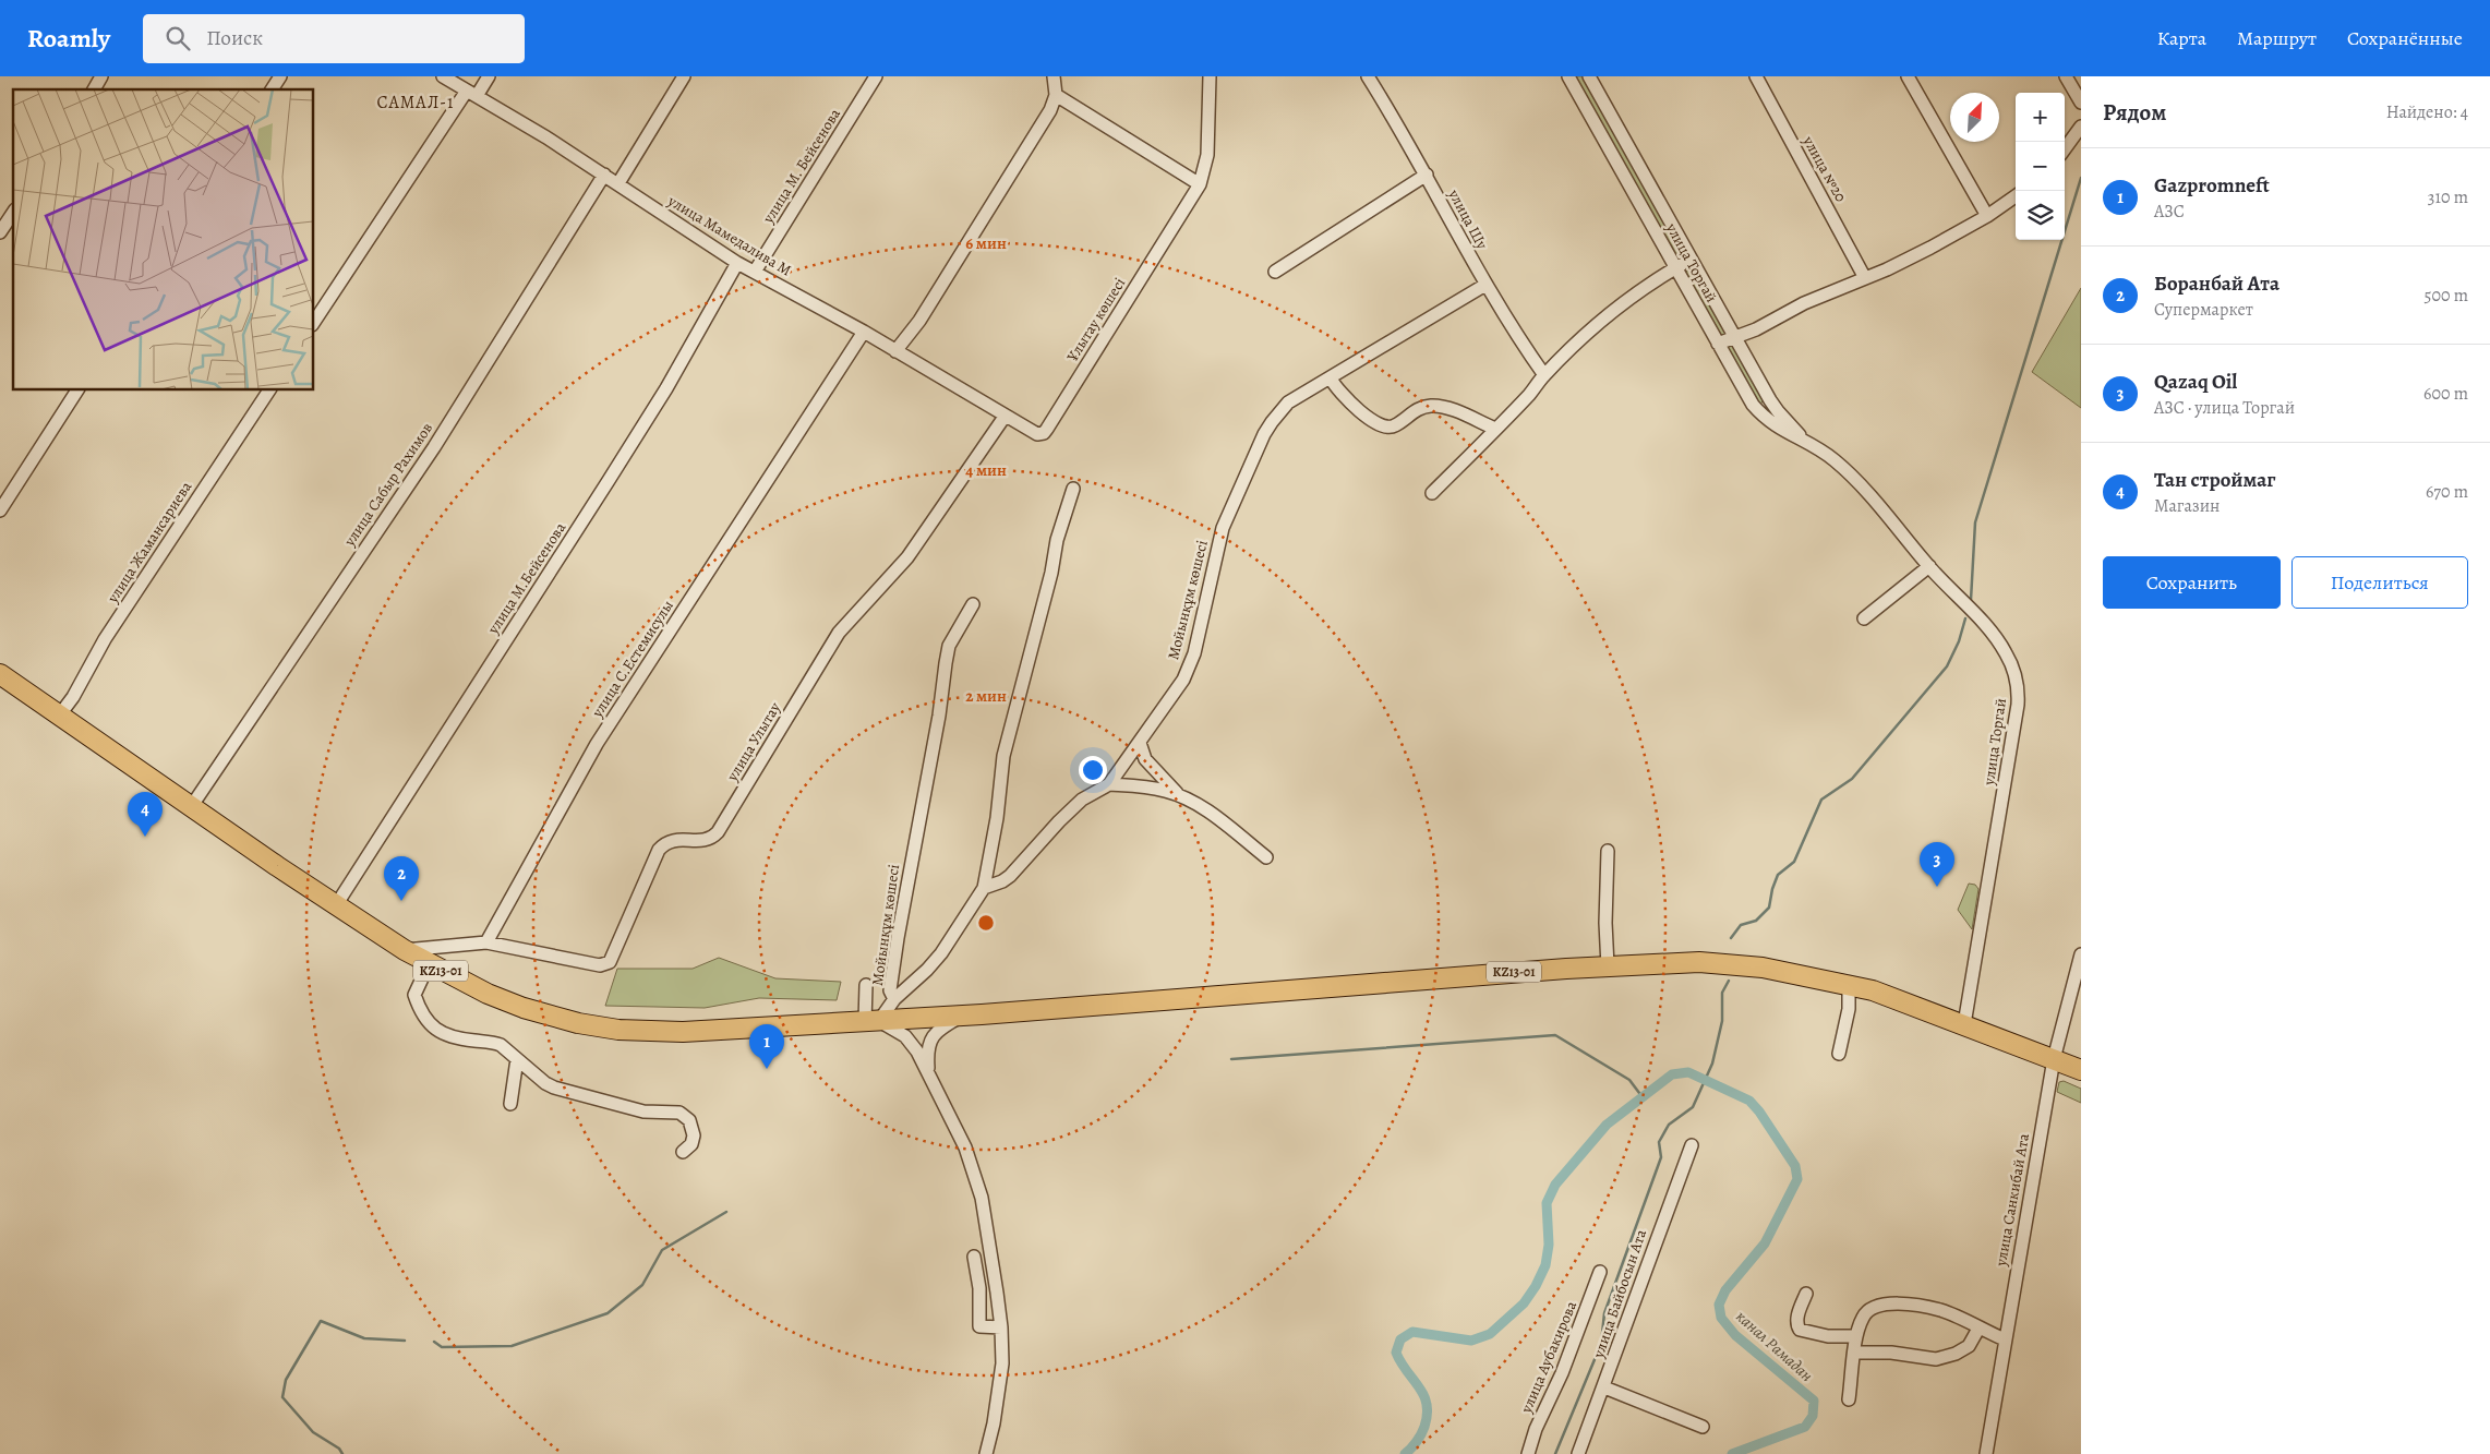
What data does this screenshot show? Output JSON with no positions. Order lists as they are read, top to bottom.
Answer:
{
  "streets": {
    "highway": ["KZ13-01"],
    "street": [
      "улица М. Бейсенова",
      "улица №20",
      "улица Шу",
      "улица Мамедалива М",
      "улица Торгай",
      "Ұлытау көшесі",
      "улица Сабыр Рахимов",
      "улица Жамансариева",
      "улица М.Бейсенова",
      "Мойынқұм көшесі",
      "улица С.Естемисулы",
      "улица Улытау",
      "улица Санкибай Ата",
      "улица Байбосын Ата",
      "улица Аубакирова"
    ]
  },
  "crossings": [
    ["улица М. Бейсенова", "улица Мамедалива М"],
    ["улица Шу", "Мойынқұм көшесі"],
    ["улица Мамедалива М", "Ұлытау көшесі"],
    ["улица Мамедалива М", "улица Сабыр Рахимов"],
    ["улица Мамедалива М", "улица М.Бейсенова"],
    ["улица Мамедалива М", "улица С.Естемисулы"],
    ["улица Мамедалива М", "улица Улытау"],
    ["улица Торгай", "KZ13-01"],
    ["Ұлытау көшесі", "улица Улытау"],
    ["улица Сабыр Рахимов", "KZ13-01"],
    ["улица Жамансариева", "KZ13-01"],
    ["улица М.Бейсенова", "KZ13-01"],
    ["Мойынқұм көшесі", "KZ13-01"],
    ["улица С.Естемисулы", "улица Улытау"],
    ["KZ13-01", "улица Санкибай Ата"]
  ],
  "districts": ["САМАЛ-1"],
  "water": ["канал Рамадан"],
  "north": "top right",
  "page": {
    "header": "Roamly",
    "search": "Поиск",
    "nav": ["Карта", "Маршрут", "Сохранённые"],
    "heading": ["Рядом", "Найдено: 4"],
    "map_buttons": ["+", "−"],
    "list": [
      {
        "mark": "1",
        "name": "Gazpromneft",
        "note": "АЗС",
        "value": "310 m"
      },
      {
        "mark": "2",
        "name": "Боранбай Ата",
        "note": "Супермаркет",
        "value": "500 m"
      },
      {
        "mark": "3",
        "name": "Qazaq Oil",
        "note": "АЗС · улица Торгай",
        "value": "600 m"
      },
      {
        "mark": "4",
        "name": "Тан строймаг",
        "note": "Магазин",
        "value": "670 m"
      }
    ],
    "buttons": ["Сохранить", "Поделиться"],
    "pins": [
      "4",
      "3",
      "2",
      "1"
    ]
  },
  "rings": ["6 мин", "4 мин", "2 мин"]
}
